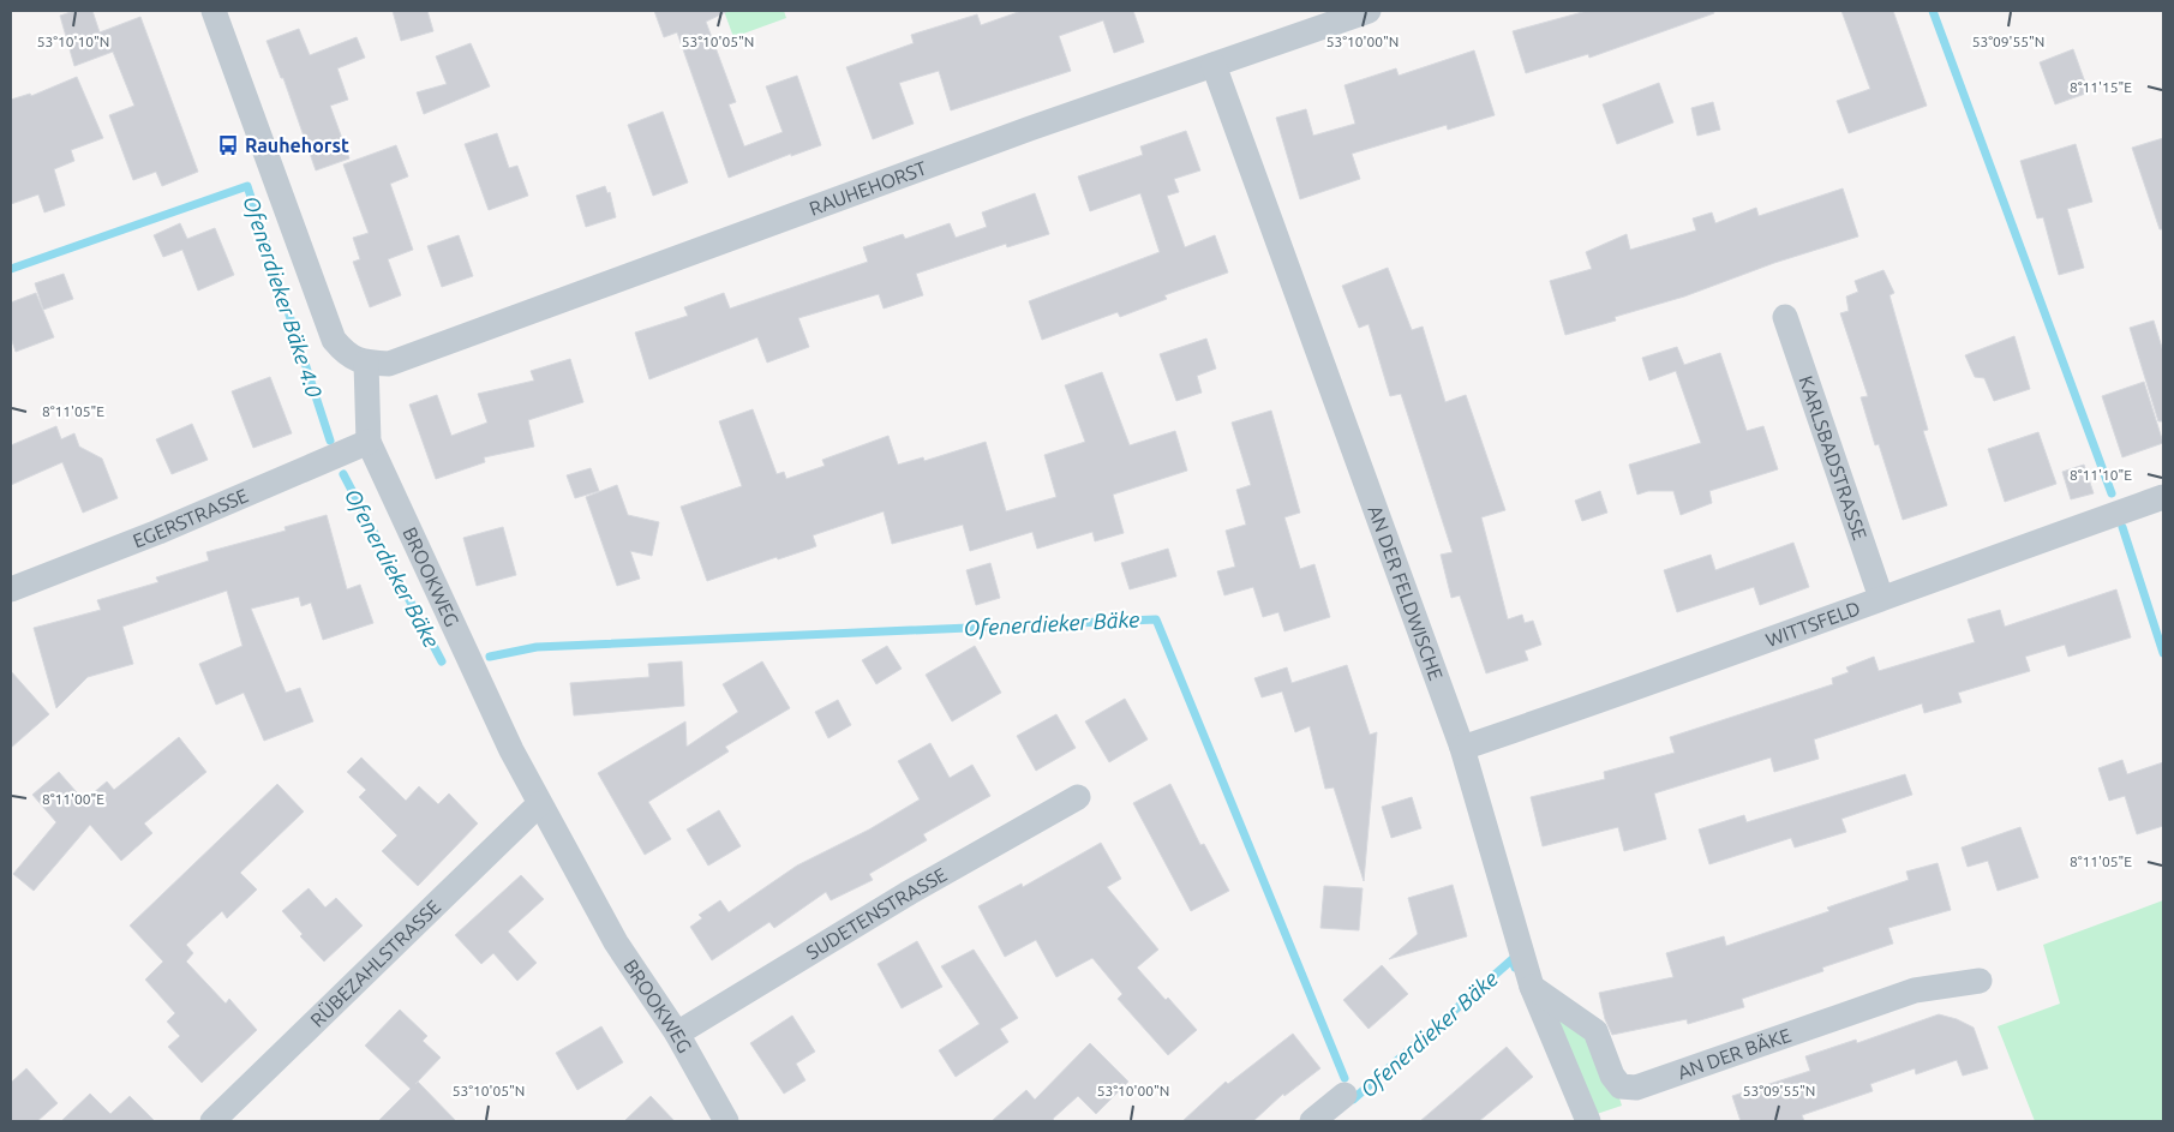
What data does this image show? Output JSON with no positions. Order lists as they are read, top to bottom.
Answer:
{
  "streets": {
    "street": [
      "RAUHEHORST",
      "KARLSBADSTRASSE",
      "EGERSTRASSE",
      "BROOKWEG",
      "AN DER FELDWISCHE",
      "WITTSFELD",
      "SUDETENSTRASSE",
      "RÜBEZAHLSTRASSE",
      "AN DER BÄKE"
    ]
  },
  "crossings": [
    ["RAUHEHORST", "BROOKWEG"],
    ["RAUHEHORST", "AN DER FELDWISCHE"],
    ["KARLSBADSTRASSE", "WITTSFELD"],
    ["EGERSTRASSE", "BROOKWEG"],
    ["BROOKWEG", "SUDETENSTRASSE"],
    ["BROOKWEG", "RÜBEZAHLSTRASSE"],
    ["AN DER FELDWISCHE", "WITTSFELD"],
    ["AN DER FELDWISCHE", "AN DER BÄKE"]
  ],
  "water": ["Ofenerdieker Bäke 4.0", "Ofenerdieker Bäke"],
  "places": {
    "bus stop": ["Rauhehorst"]
  },
  "coordinates": [
    "53°10'10\"N",
    "53°10'05\"N",
    "53°10'00\"N",
    "53°09'55\"N",
    "8°11'15\"E",
    "8°11'05\"E",
    "8°11'10\"E",
    "8°11'00\"E"
  ]
}
